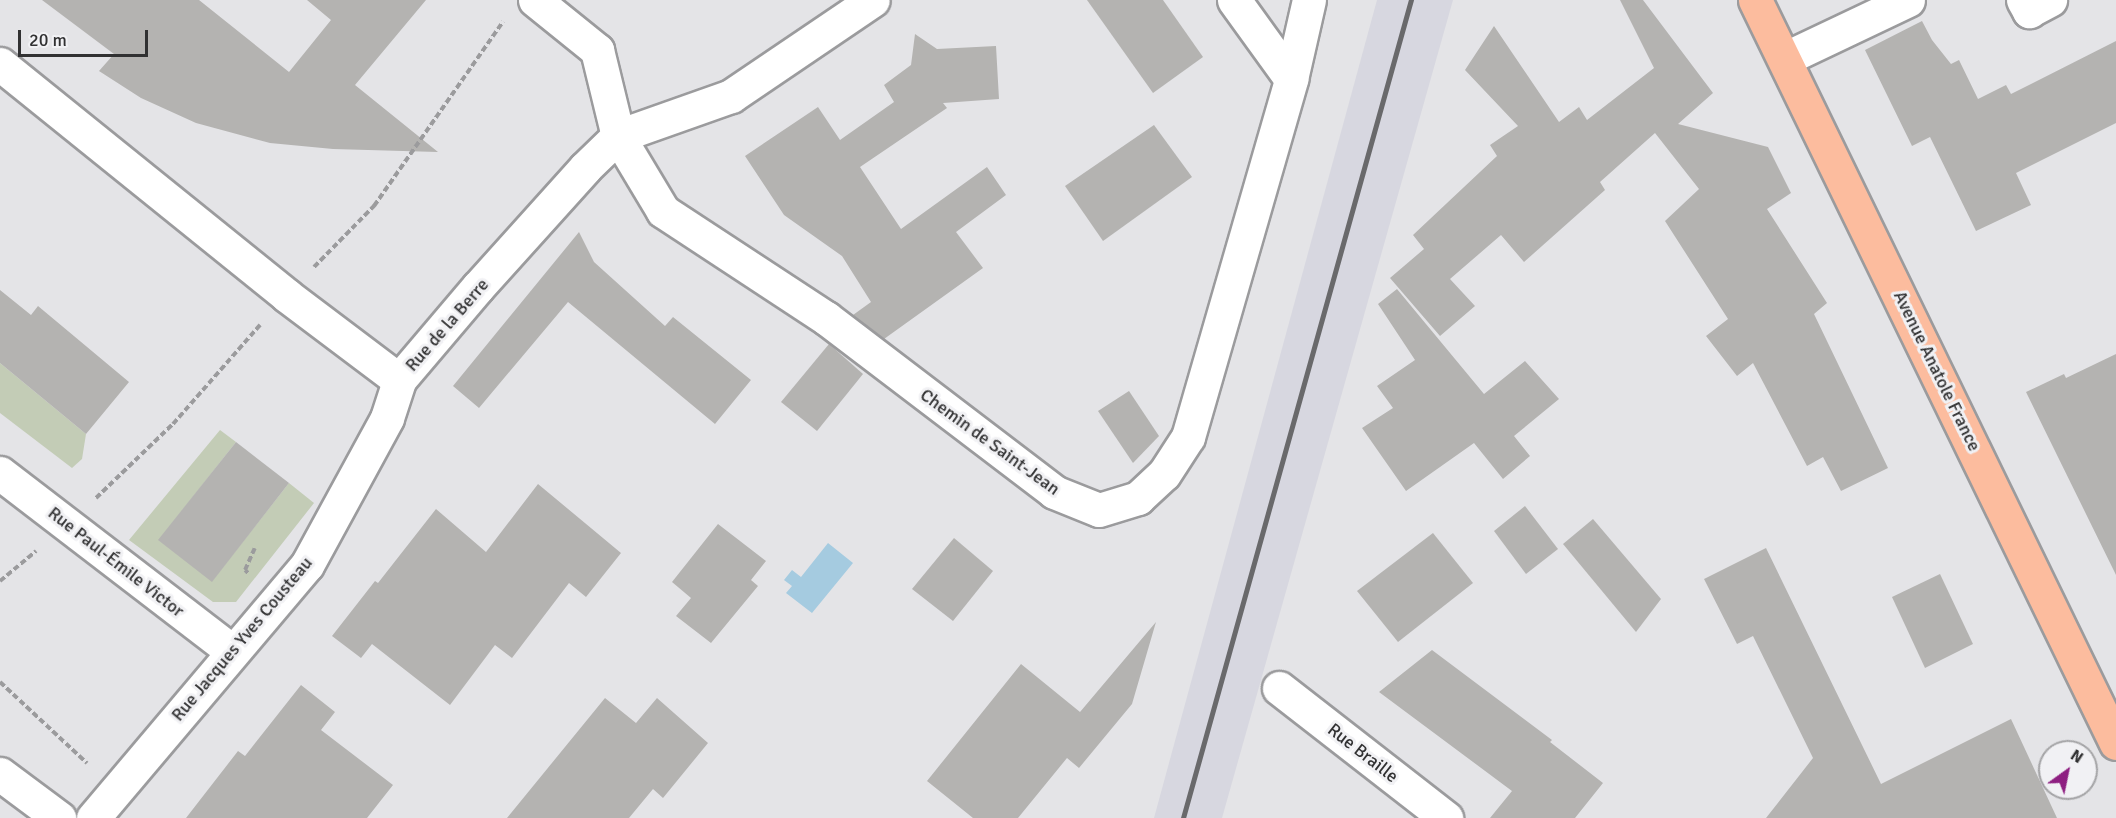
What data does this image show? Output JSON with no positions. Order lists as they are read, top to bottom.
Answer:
{
  "streets": {
    "main road": ["Avenue Anatole France"],
    "street": [
      "Rue de la Berre",
      "Chemin de Saint-Jean",
      "Rue Paul-Émile Victor",
      "Rue Jacques Yves Cousteau",
      "Rue Braille"
    ]
  },
  "crossings": [
    ["Rue de la Berre", "Chemin de Saint-Jean"],
    ["Rue de la Berre", "Rue Jacques Yves Cousteau"],
    ["Rue Paul-Émile Victor", "Rue Jacques Yves Cousteau"]
  ],
  "scale_bar": "20 m",
  "north": "top right"
}
